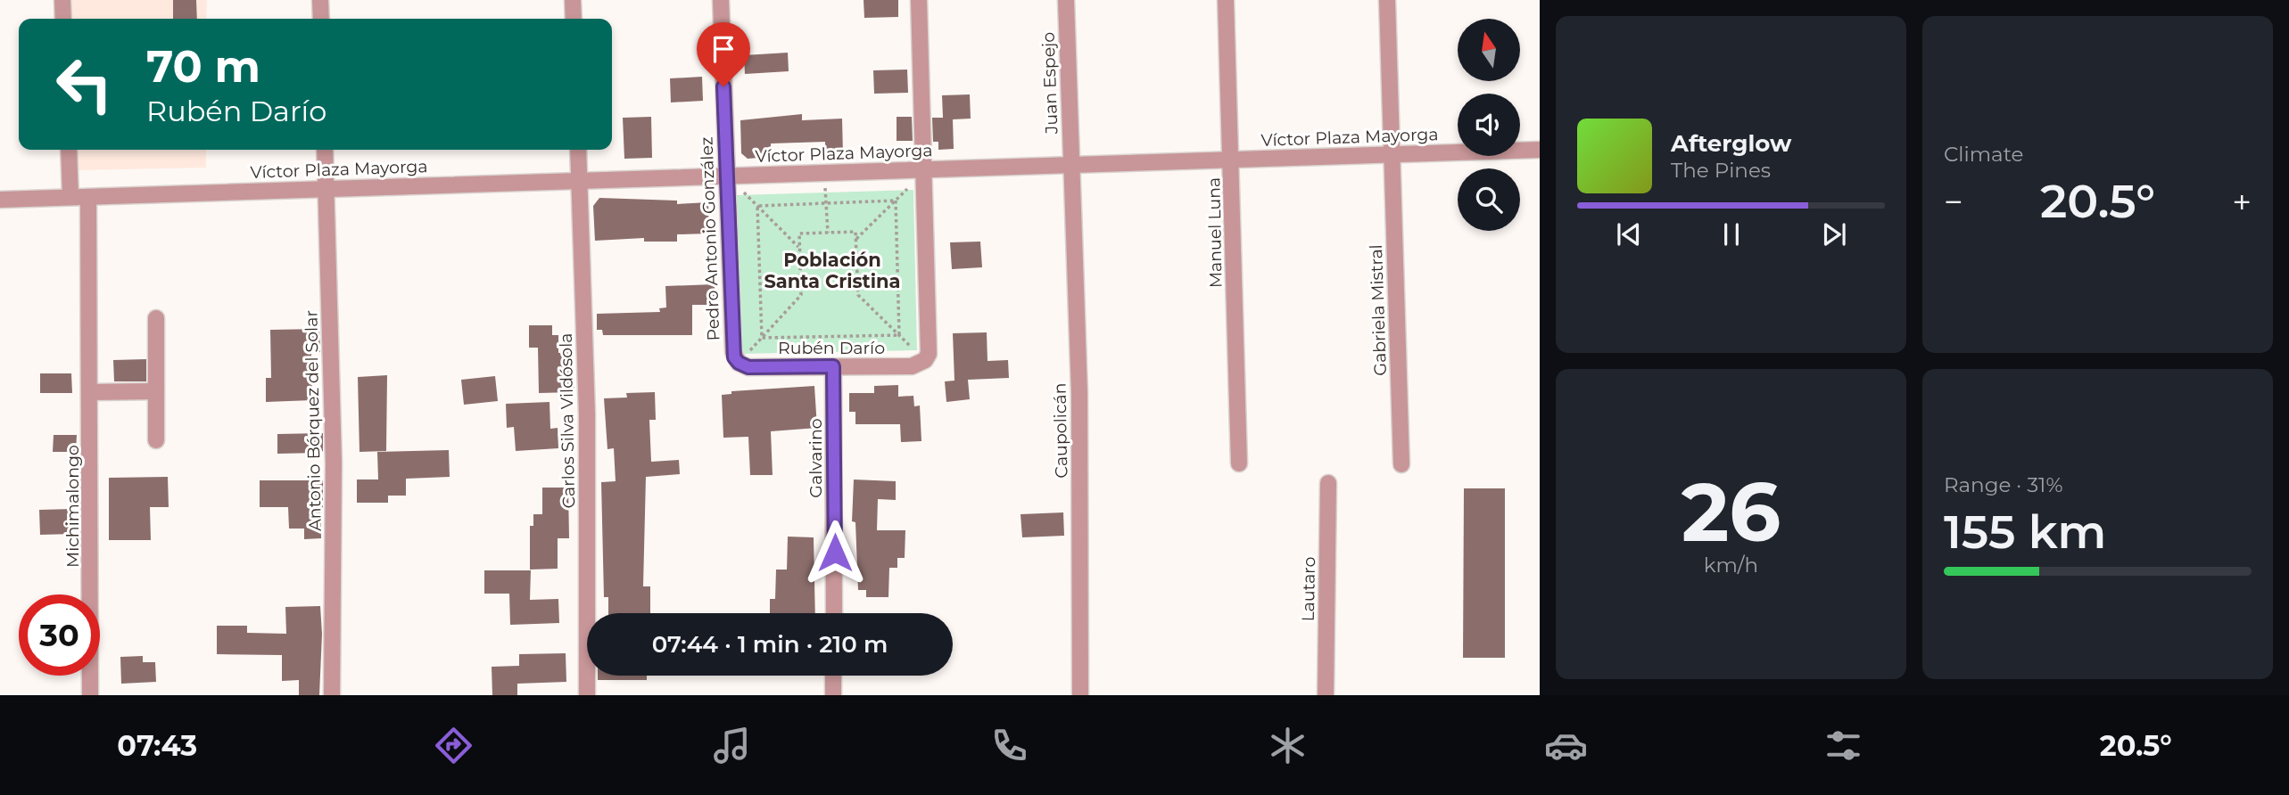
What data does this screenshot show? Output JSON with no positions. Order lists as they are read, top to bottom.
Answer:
{
  "streets": {
    "street": [
      "Juan Espejo",
      "Víctor Plaza Mayorga",
      "Manuel Luna",
      "Pedro Antonio González",
      "Gabriela Mistral",
      "Rubén Darío",
      "Antonio Bórquez del Solar",
      "Carlos Silva Vildósola",
      "Caupolicán",
      "Galvarino",
      "Michimalongo",
      "Lautaro"
    ]
  },
  "crossings": [
    ["Juan Espejo", "Víctor Plaza Mayorga"],
    ["Juan Espejo", "Caupolicán"],
    ["Víctor Plaza Mayorga", "Manuel Luna"],
    ["Víctor Plaza Mayorga", "Pedro Antonio González"],
    ["Víctor Plaza Mayorga", "Gabriela Mistral"],
    ["Víctor Plaza Mayorga", "Antonio Bórquez del Solar"],
    ["Víctor Plaza Mayorga", "Carlos Silva Vildósola"],
    ["Víctor Plaza Mayorga", "Caupolicán"],
    ["Víctor Plaza Mayorga", "Michimalongo"],
    ["Pedro Antonio González", "Rubén Darío"],
    ["Rubén Darío", "Galvarino"]
  ],
  "districts": ["Población Santa Cristina"],
  "north": "top",
  "page": {
    "tile": [
      "Climate",
      ["26", "km/h"],
      ["Range · 31%", "155 km"]
    ],
    "turn": ["70 m", "Rubén Darío"],
    "song": ["Afterglow", "The Pines"],
    "heat": ["−", "20.5°", "+"],
    "limit": "30",
    "trip": "07:44 · 1 min · 210 m",
    "tabs": ["07:43", "20.5°"]
  }
}
